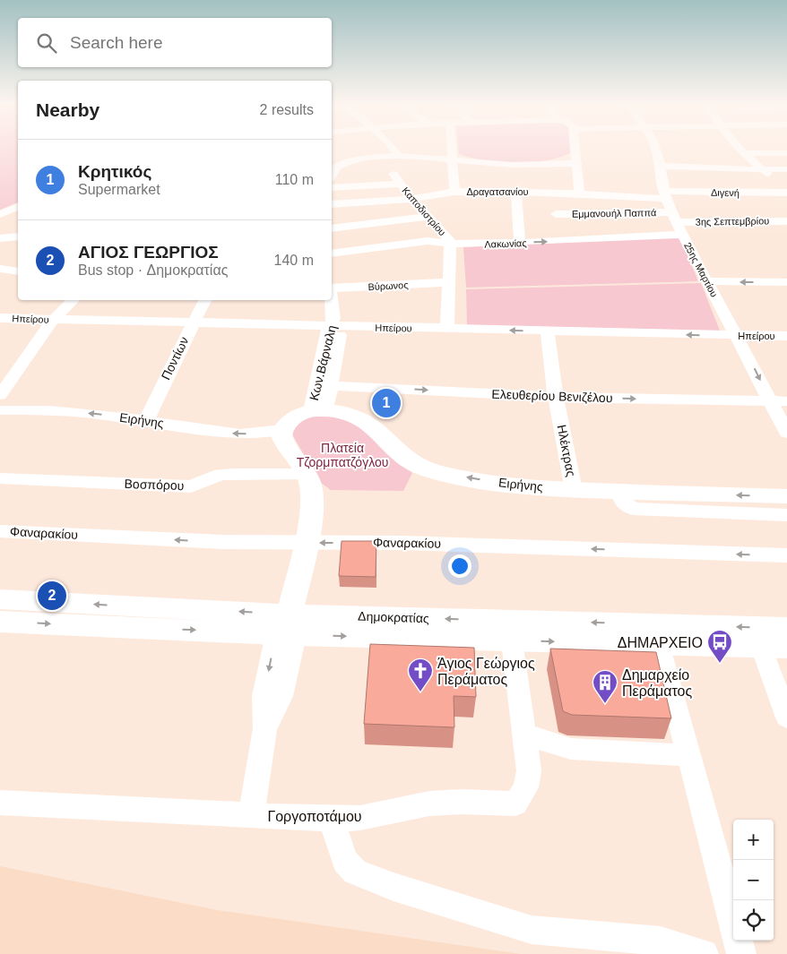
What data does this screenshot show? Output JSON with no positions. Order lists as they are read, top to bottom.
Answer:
{
  "streets": {
    "main road": ["Ειρήνης", "Δημοκρατίας"],
    "street": [
      "Δραγατσανίου",
      "Διγενή",
      "Καποδιστρίου",
      "Εμμανουήλ Παππά",
      "3ης Σεπτεμβρίου",
      "Λακωνίας",
      "25ης Μαρτίου",
      "Βύρωνος",
      "Ηπείρου",
      "Ποντίων",
      "Κων.Βάρναλη",
      "Ελευθερίου Βενιζέλου",
      "Ηλέκτρας",
      "Βοσπόρου",
      "Φαναρακίου",
      "Γοργοποτάμου"
    ]
  },
  "crossings": [
    ["Δραγατσανίου", "Διγενή"],
    ["Δραγατσανίου", "Καποδιστρίου"],
    ["Δραγατσανίου", "25ης Μαρτίου"],
    ["Διγενή", "25ης Μαρτίου"],
    ["Καποδιστρίου", "Λακωνίας"],
    ["Καποδιστρίου", "Βύρωνος"],
    ["Καποδιστρίου", "Ηπείρου"],
    ["Εμμανουήλ Παππά", "3ης Σεπτεμβρίου"],
    ["Εμμανουήλ Παππά", "25ης Μαρτίου"],
    ["3ης Σεπτεμβρίου", "25ης Μαρτίου"],
    ["Λακωνίας", "25ης Μαρτίου"],
    ["25ης Μαρτίου", "Ηπείρου"],
    ["25ης Μαρτίου", "Ελευθερίου Βενιζέλου"],
    ["Ηπείρου", "Ποντίων"],
    ["Ηπείρου", "Κων.Βάρναλη"],
    ["Ηπείρου", "Ηλέκτρας"],
    ["Ποντίων", "Ειρήνης"],
    ["Κων.Βάρναλη", "Ελευθερίου Βενιζέλου"],
    ["Κων.Βάρναλη", "Ειρήνης"],
    ["Ελευθερίου Βενιζέλου", "Ηλέκτρας"],
    ["Ειρήνης", "Ηλέκτρας"],
    ["Δημοκρατίας", "Γοργοποτάμου"]
  ],
  "one_way": ["Ηπείρου", "Φαναρακίου"],
  "parks": ["Πλατεία Τζορμπατζόγλου"],
  "places": {
    "bus stop": ["ΔΗΜΑΡΧΕΙΟ"],
    "church": ["Άγιος Γεώργιος Περάματος"],
    "building": ["Δημαρχείο Περάματος"]
  },
  "page": {
    "search": "Search here",
    "heading": ["Nearby", "2 results"],
    "list": [
      {
        "mark": "1",
        "name": "Κρητικός",
        "note": "Supermarket",
        "value": "110 m"
      },
      {
        "mark": "2",
        "name": "ΑΓΙΟΣ ΓΕΩΡΓΙΟΣ",
        "note": "Bus stop · Δημοκρατίας",
        "value": "140 m"
      }
    ],
    "pins": ["1", "2"],
    "map_buttons": ["+", "−"]
  }
}
